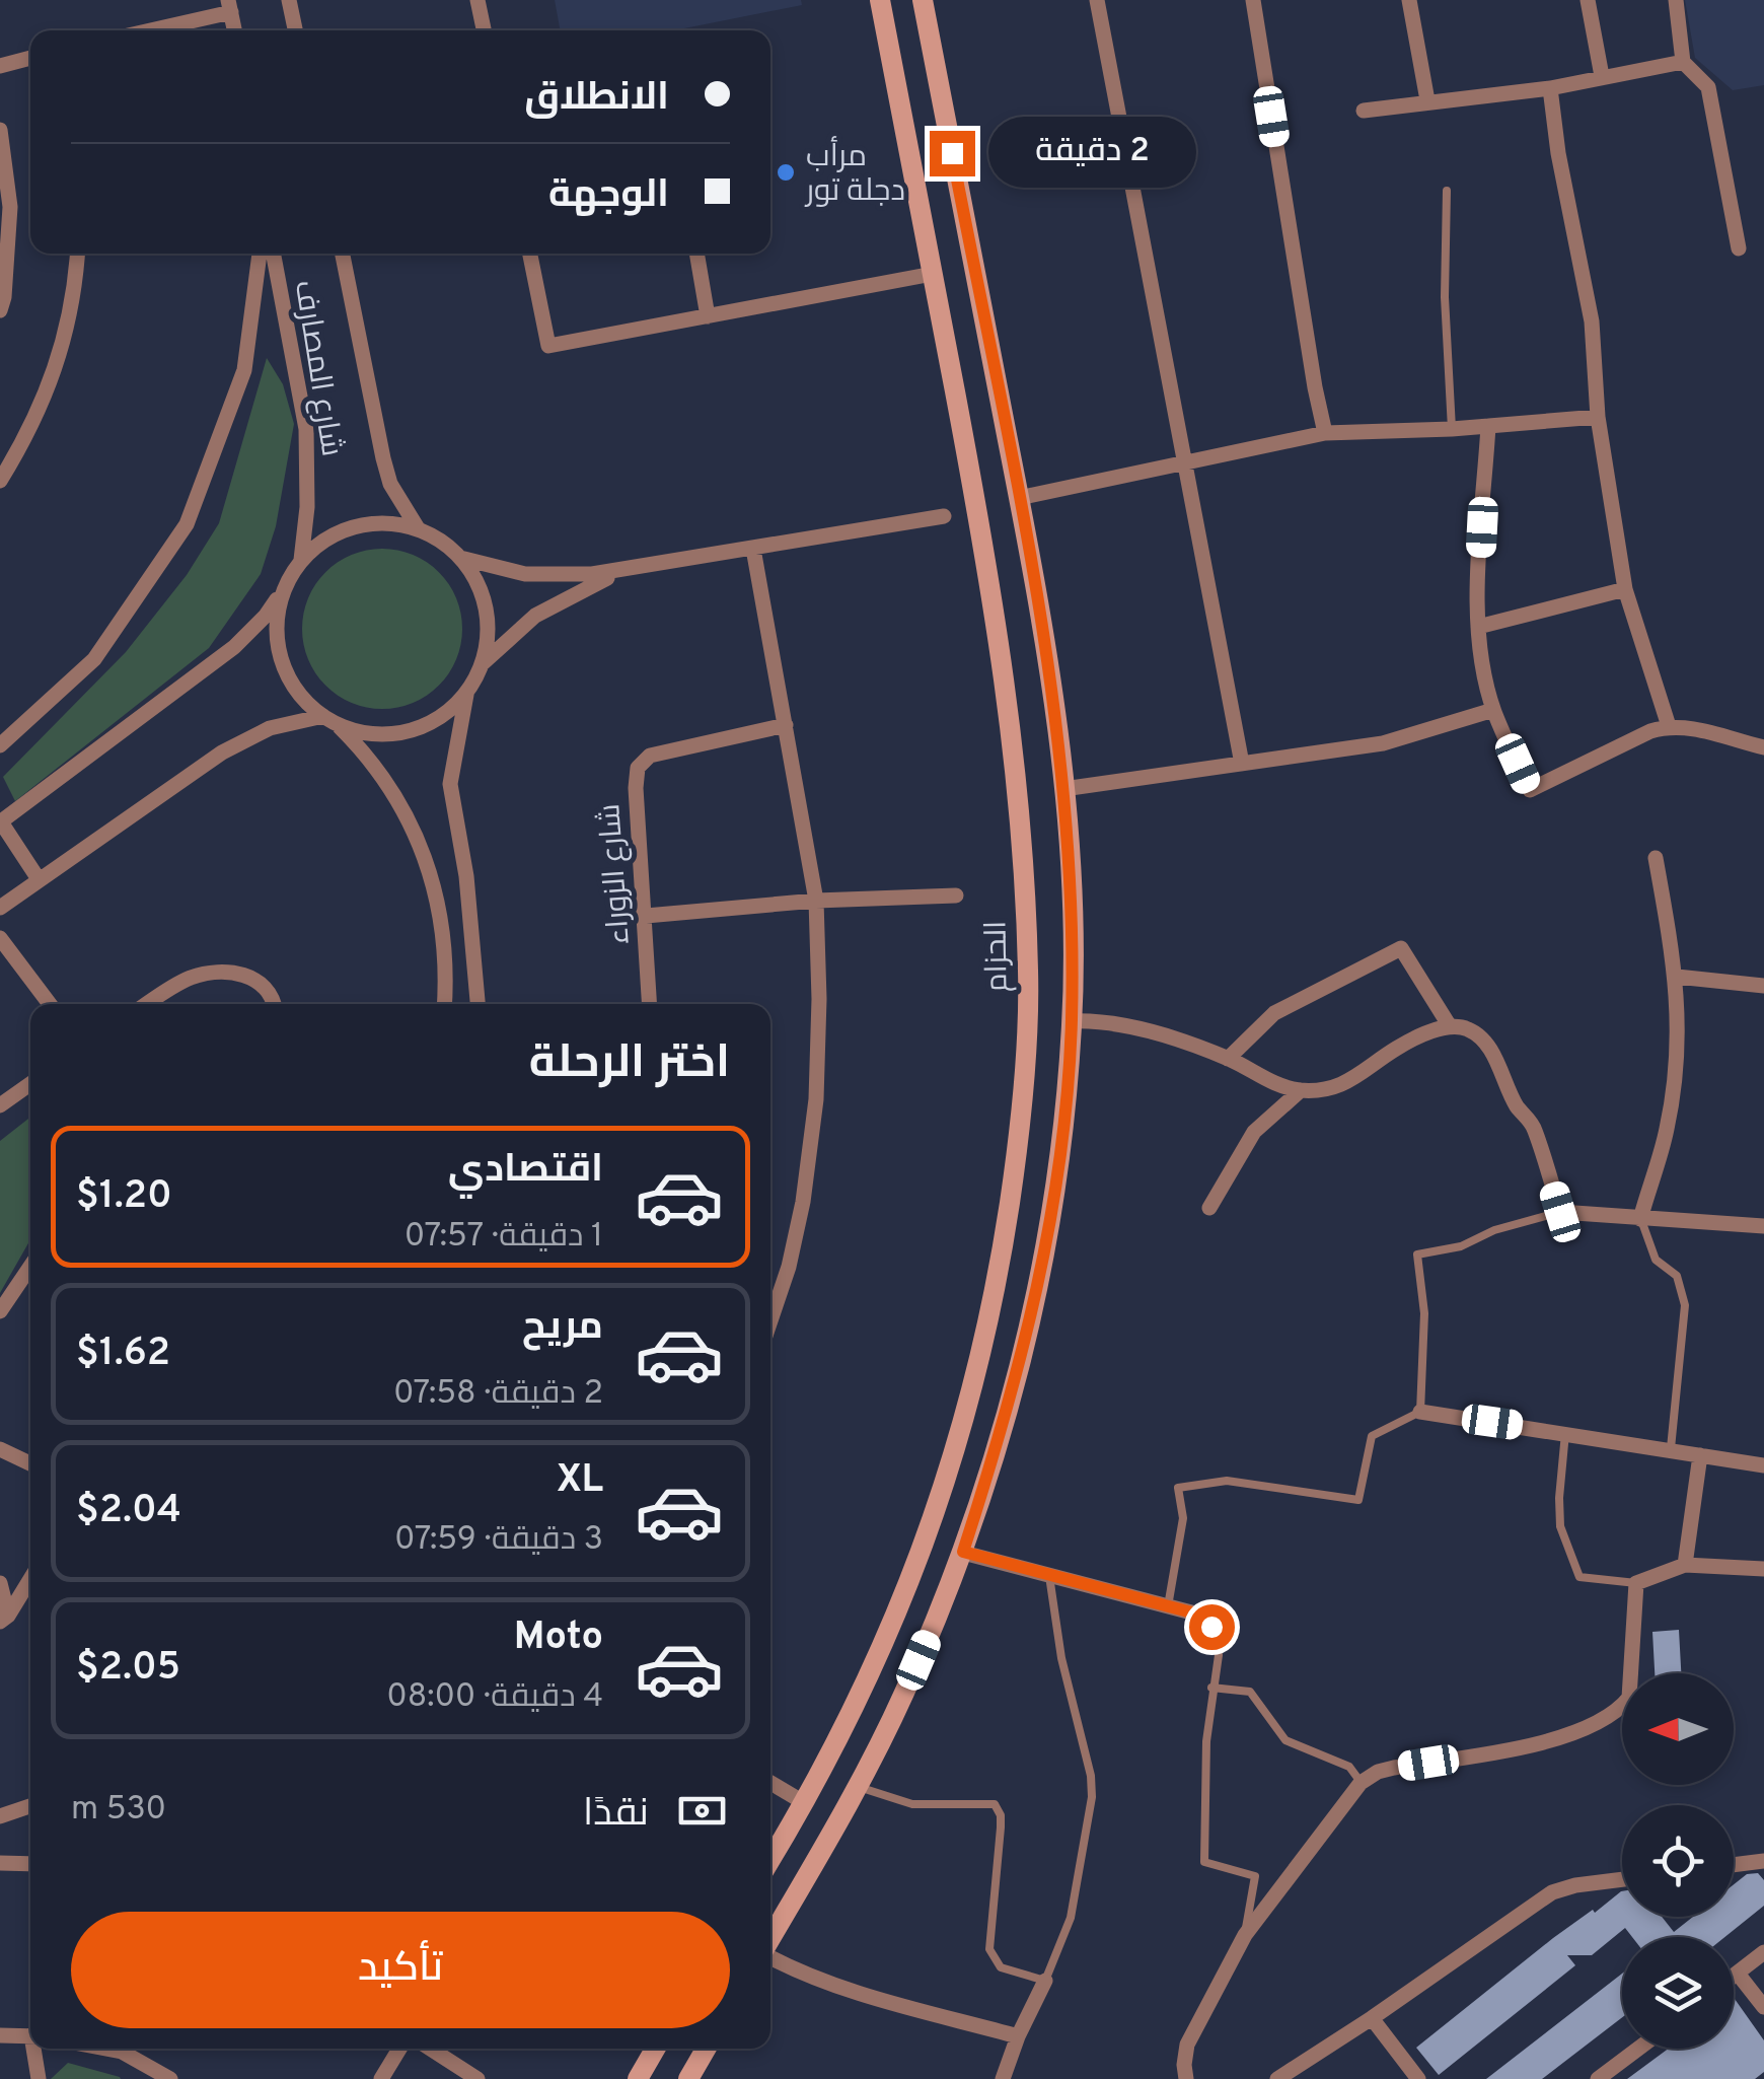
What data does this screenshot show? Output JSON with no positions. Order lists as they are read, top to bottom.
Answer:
{
  "streets": {
    "main road": ["الحزام"],
    "street": ["شارع المصارف", "شارع الزوراء"]
  },
  "places": ["مرأب دجلة تور"],
  "north": "left",
  "page": {
    "banner": ["الانطلاق", "الوجهة"],
    "bubble": "2 دقيقة",
    "heading": "اختر الرحلة",
    "list": [
      {
        "name": "اقتصادي",
        "note": "1 دقيقة · 07:57",
        "value": "$1.20"
      },
      {
        "name": "مريح",
        "note": "2 دقيقة · 07:58",
        "value": "$1.62"
      },
      {
        "name": "XL",
        "note": "3 دقيقة · 07:59",
        "value": "$2.04"
      },
      {
        "name": "Moto",
        "note": "4 دقيقة · 08:00",
        "value": "$2.05"
      }
    ],
    "pay": ["نقدًا", "530 m"],
    "buttons": "تأكيد"
  }
}
